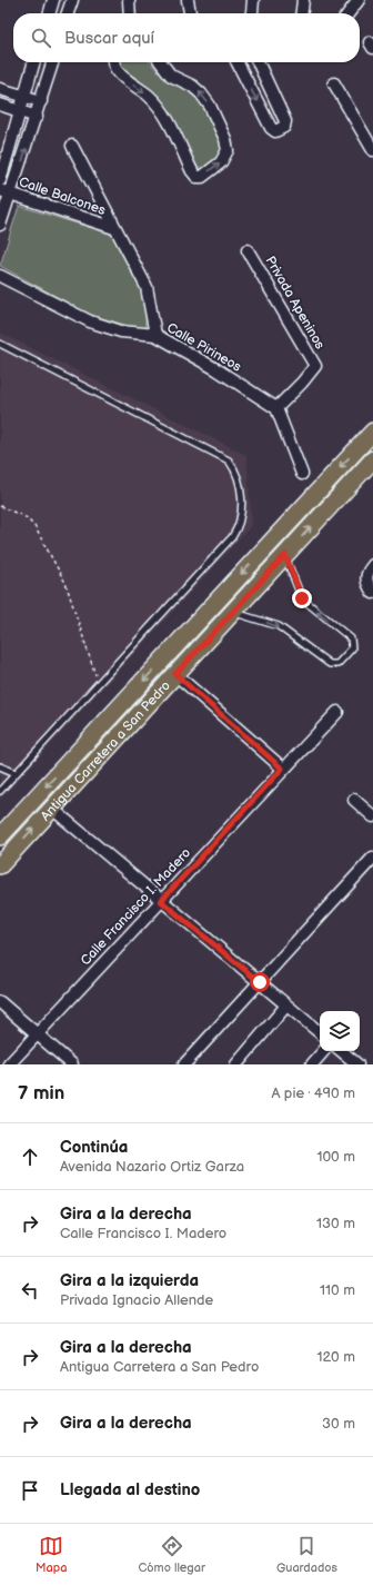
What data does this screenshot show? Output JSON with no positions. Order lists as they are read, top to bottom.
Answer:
{
  "streets": {
    "main road": ["Antigua Carretera a San Pedro"],
    "street": [
      "Calle Balcones",
      "Privada Apeninos",
      "Calle Pirineos",
      "Calle Francisco I. Madero"
    ]
  },
  "crossings": [
    ["Privada Apeninos", "Calle Pirineos"]
  ],
  "page": {
    "search": "Buscar aquí",
    "heading": ["7 min", "A pie · 490 m"],
    "list": [
      ["Continúa", "Avenida Nazario Ortiz Garza", "100 m"],
      ["Gira a la derecha", "Calle Francisco I. Madero", "130 m"],
      ["Gira a la izquierda", "Privada Ignacio Allende", "110 m"],
      ["Gira a la derecha", "Antigua Carretera a San Pedro", "120 m"],
      ["Gira a la derecha", "30 m"],
      "Llegada al destino"
    ],
    "nav": ["Mapa", "Cómo llegar", "Guardados"]
  }
}
